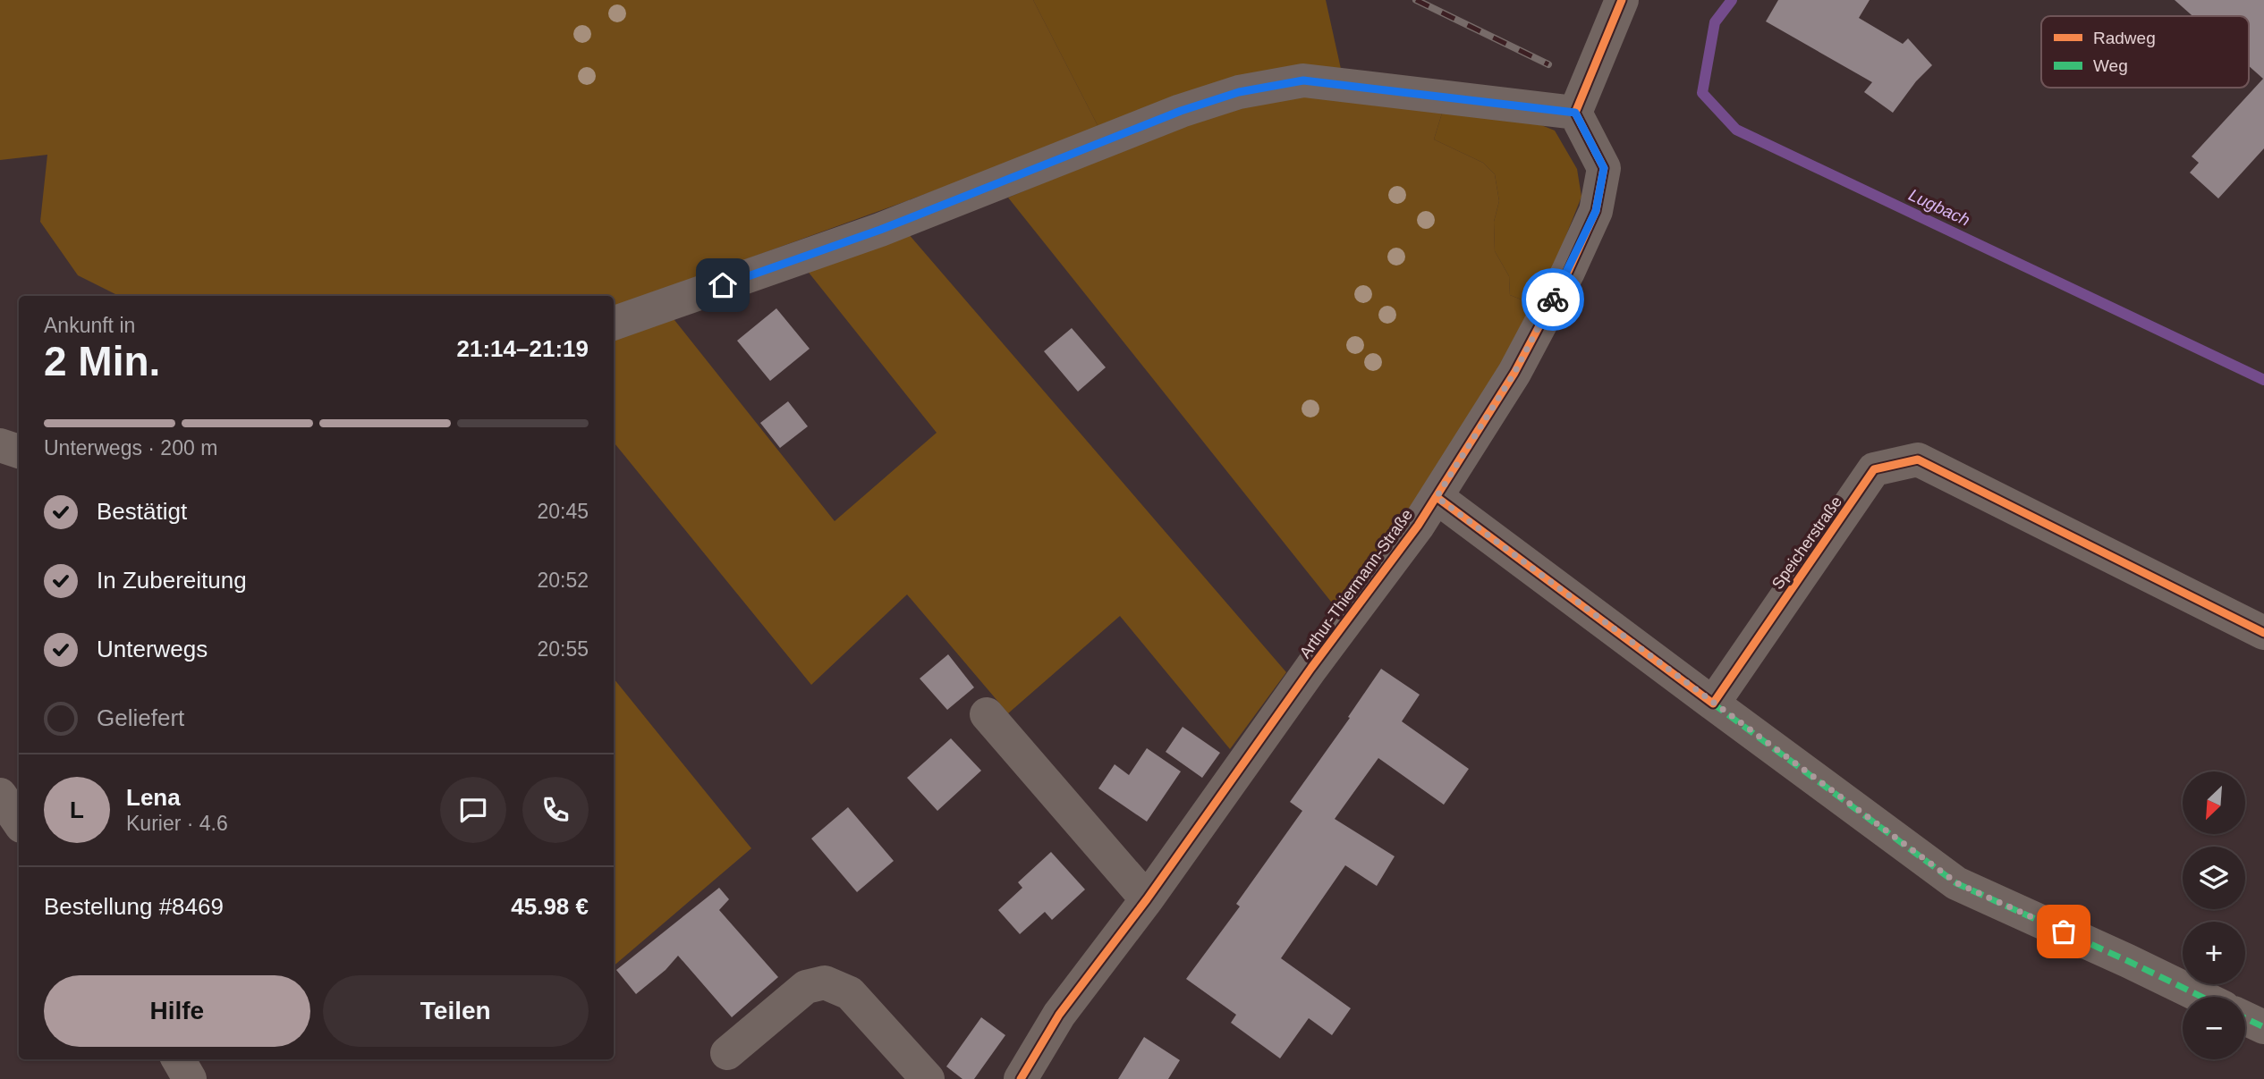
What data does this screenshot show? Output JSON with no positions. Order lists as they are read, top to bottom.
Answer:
{
  "streets": {
    "street": ["Speicherstraße", "Arthur-Thiermann-Straße"]
  },
  "water": ["Lugbach"],
  "legend": ["Radweg", "Weg"],
  "north": "bottom left",
  "page": {
    "heading": ["2 Min.", "Ankunft in", "21:14–21:19"],
    "panel": [
      "Lena",
      "Kurier · 4.6",
      "Bestellung #8469",
      "45.98 €"
    ],
    "bar": "Unterwegs · 200 m",
    "list": [
      ["Bestätigt", "20:45"],
      ["In Zubereitung", "20:52"],
      ["Unterwegs", "20:55"],
      "Geliefert"
    ],
    "map_buttons": ["+", "−"],
    "round": "L",
    "buttons": ["Hilfe", "Teilen"]
  }
}
